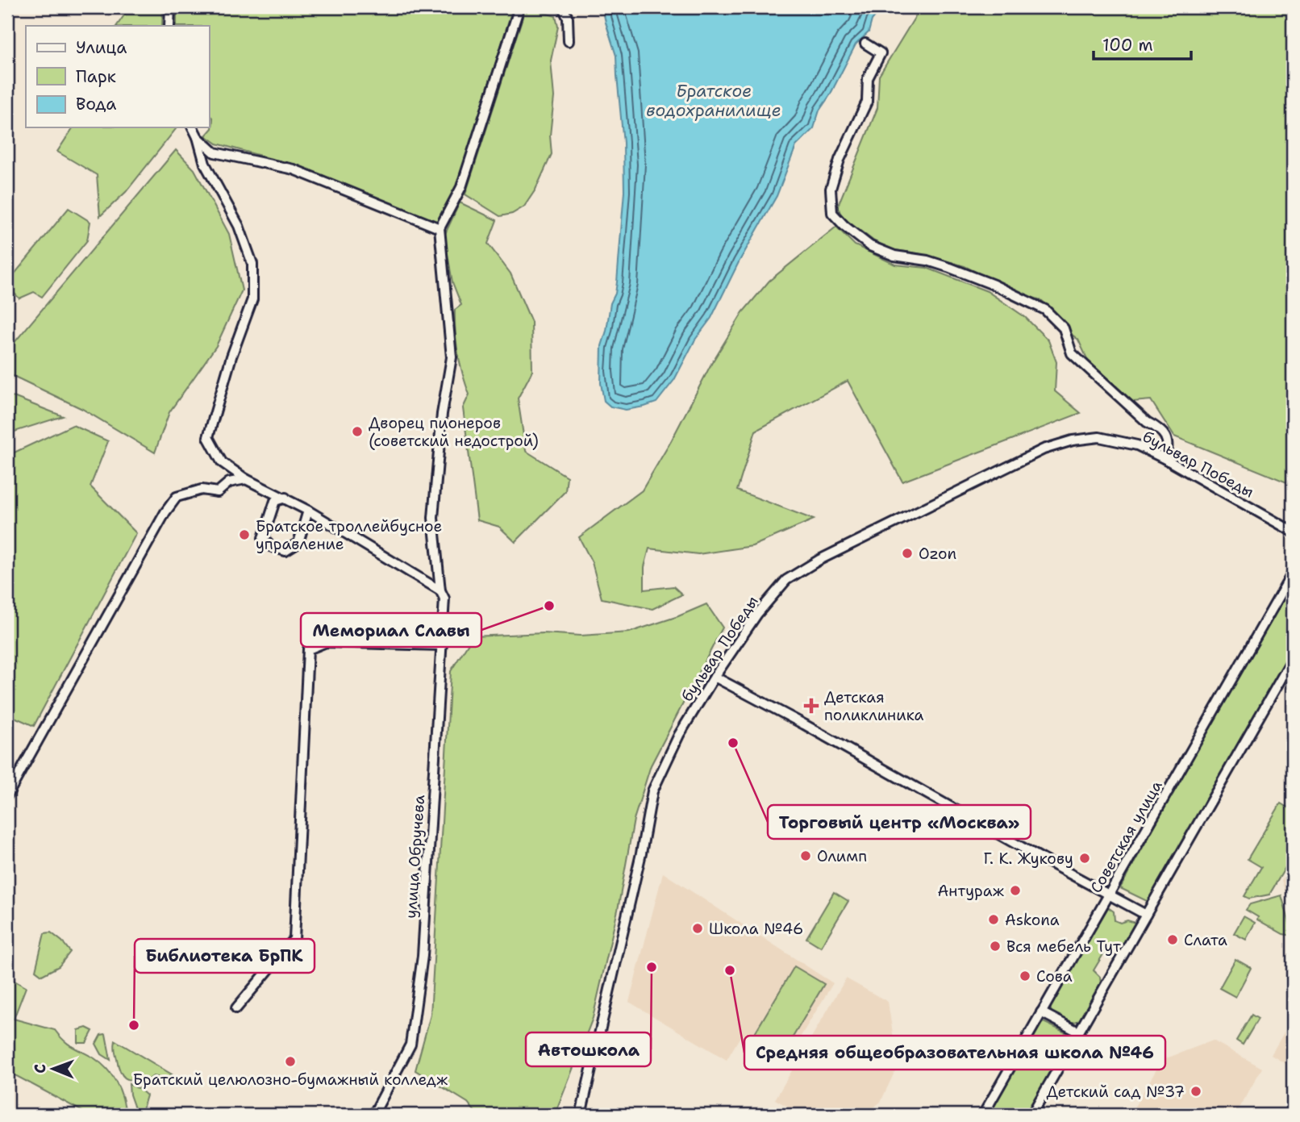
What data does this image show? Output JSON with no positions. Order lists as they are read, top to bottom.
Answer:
{
  "streets": {
    "street": ["бульвар Победы", "Советская улица", "улица Обручева"]
  },
  "water": ["Братское водохранилище"],
  "places": {
    "other": [
      "Дворец пионеров (советский недострой)",
      "Братское троллейбусное управление",
      "Ozon",
      "Мемориал Славы",
      "Торговый центр «Москва»",
      "Олимп",
      "Г. К. Жукову",
      "Антураж",
      "Askona",
      "Школа №46",
      "Слата",
      "Вся мебель Тут",
      "Автошкола",
      "Средняя общеобразовательная школа №46",
      "Сова",
      "Библиотека БрПК",
      "Братский целюлозно-бумажный колледж",
      "Детский сад №37"
    ],
    "health": ["Детская поликлиника"]
  },
  "legend": ["Улица", "Парк", "Вода"],
  "scale_bar": "100 m",
  "north": "left"
}
